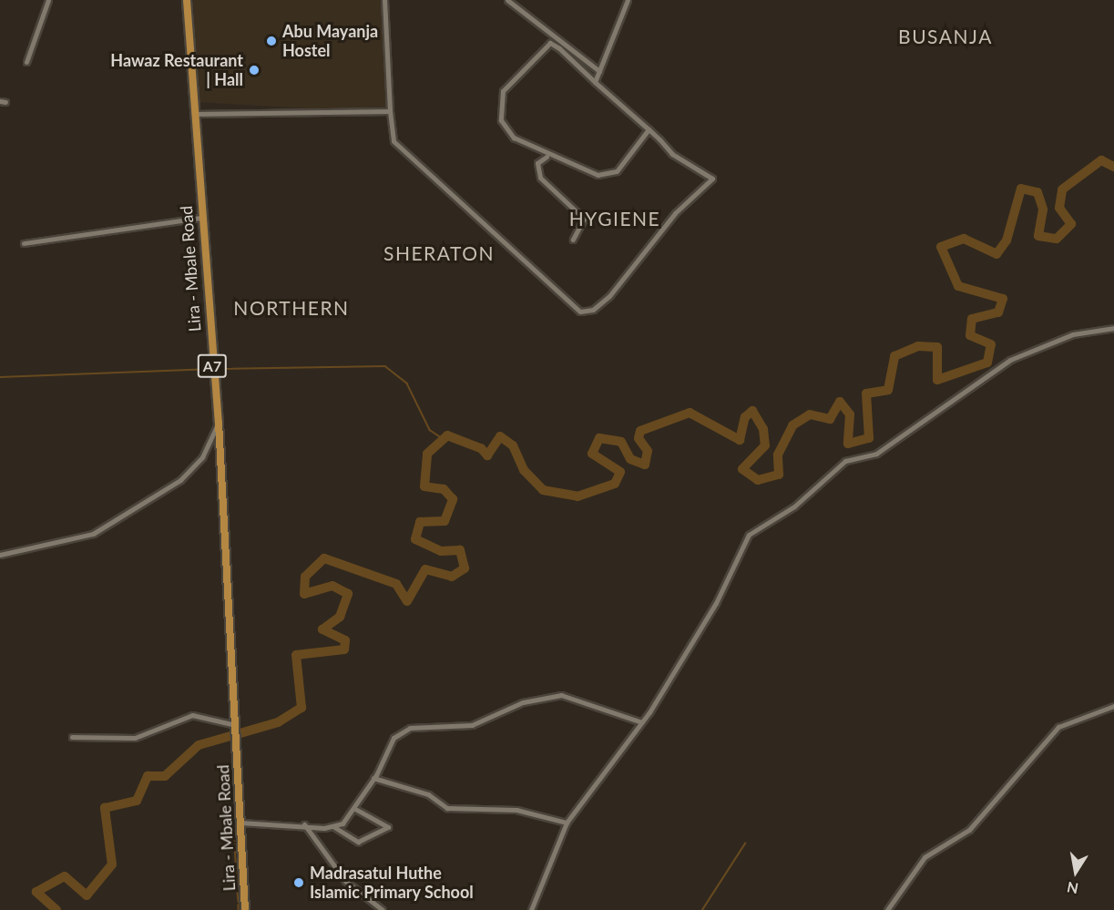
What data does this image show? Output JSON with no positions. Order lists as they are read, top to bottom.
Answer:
{
  "streets": {
    "main road": ["Lira - Mbale Road", "A7"]
  },
  "districts": [
    "BUSANJA",
    "HYGIENE",
    "SHERATON",
    "NORTHERN"
  ],
  "places": ["Abu Mayanja Hostel", "Hawaz Restaurant | Hall", "Madrasatul Huthe Islamic Primary School"],
  "north": "bottom"
}
